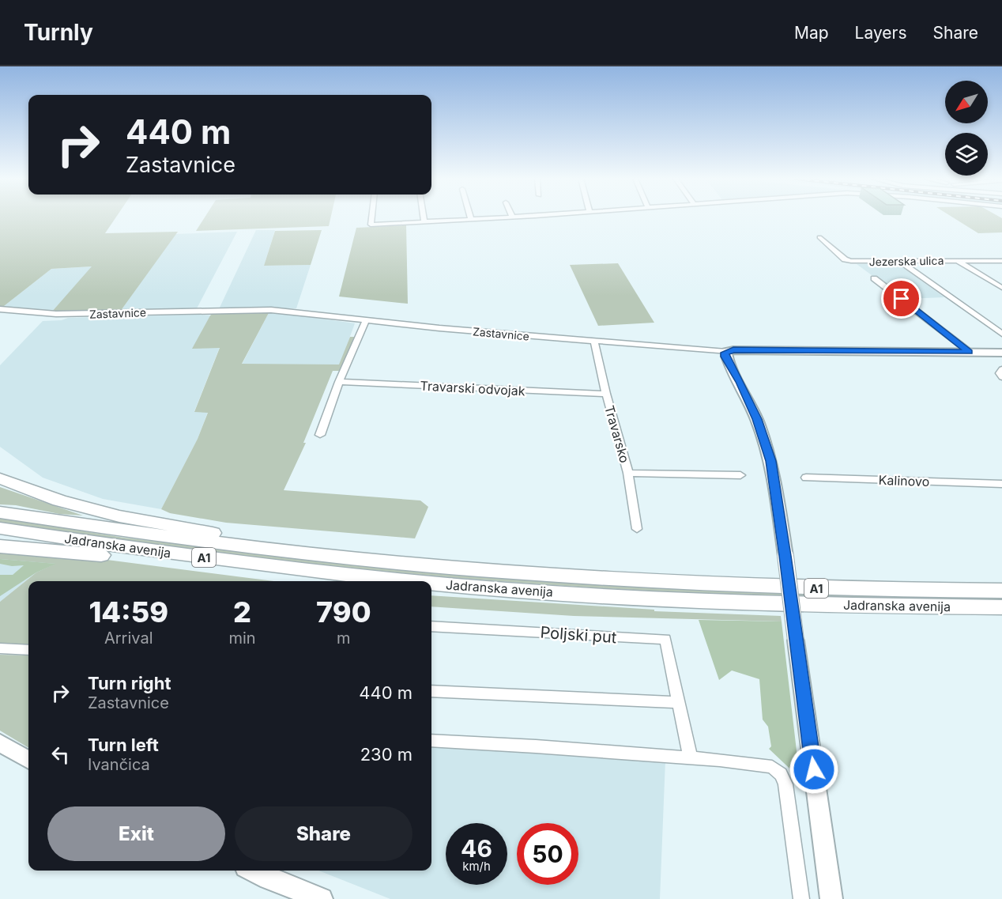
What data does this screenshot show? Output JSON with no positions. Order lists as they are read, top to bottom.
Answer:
{
  "streets": {
    "highway": ["Jadranska avenija", "A1"],
    "main road": ["Zastavnice"],
    "street": [
      "Jezerska ulica",
      "Travarski odvojak",
      "Travarsko",
      "Kalinovo",
      "Poljski put"
    ]
  },
  "crossings": [
    ["Zastavnice", "Travarsko"],
    ["Travarski odvojak", "Travarsko"]
  ],
  "north": "bottom left",
  "page": {
    "header": "Turnly",
    "nav": ["Map", "Layers", "Share"],
    "turn": ["440 m", "Zastavnice"],
    "eta": [
      "14:59",
      "Arrival",
      "2",
      "min",
      "790",
      "m"
    ],
    "list": [
      {
        "name": "Turn right",
        "note": "Zastavnice",
        "value": "440 m"
      },
      {
        "name": "Turn left",
        "note": "Ivančica",
        "value": "230 m"
      }
    ],
    "buttons": ["Exit", "Share"],
    "speed": "46 km/h",
    "limit": "50"
  }
}
